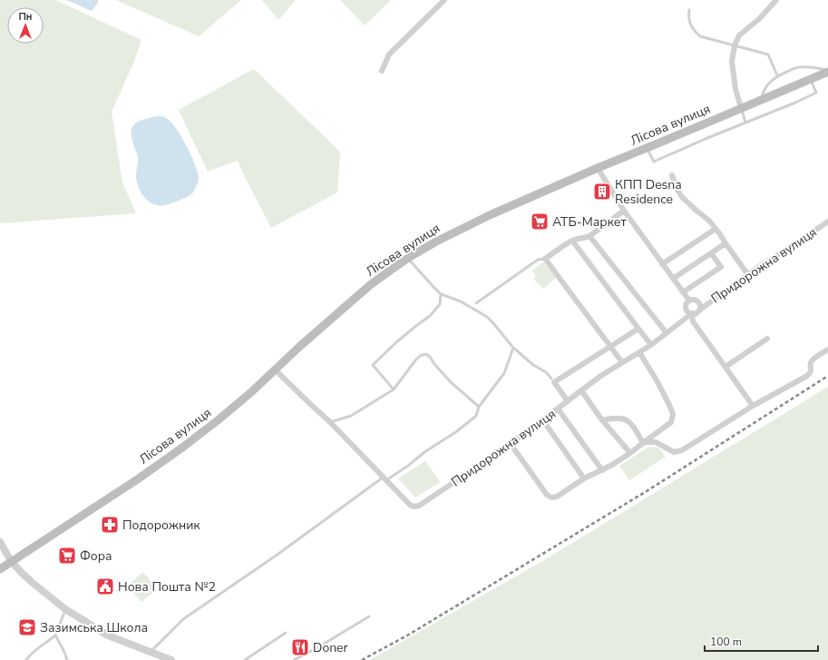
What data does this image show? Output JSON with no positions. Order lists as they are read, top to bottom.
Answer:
{
  "streets": {
    "main road": ["Лісова вулиця"],
    "street": ["Придорожна вулиця"]
  },
  "crossings": [
    ["Лісова вулиця", "Придорожна вулиця"]
  ],
  "places": {
    "building": ["КПП Desna Residence"],
    "supermarket": ["АТБ-Маркет", "Фора"],
    "pharmacy": ["Подорожник"],
    "public building": ["Нова Пошта №2"],
    "school or university": ["Зазимська Школа"],
    "restaurant": ["Doner"]
  },
  "scale_bar": "100 m",
  "north": "top"
}
